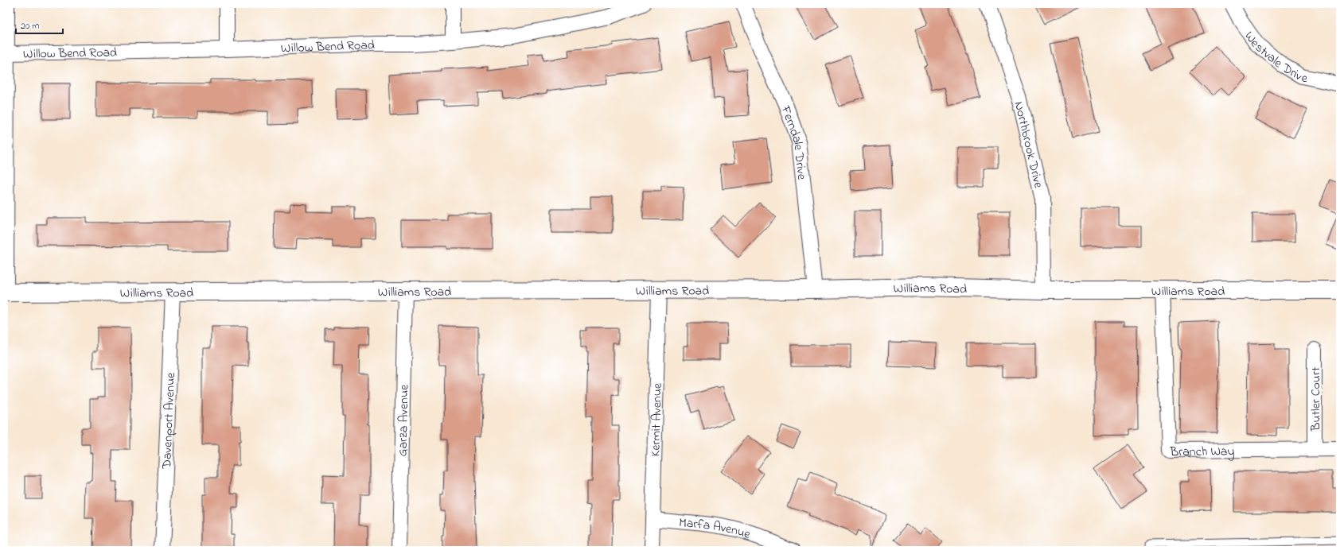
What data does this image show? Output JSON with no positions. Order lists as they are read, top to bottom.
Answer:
{
  "streets": {
    "street": [
      "Willow Bend Road",
      "Westvale Drive",
      "Ferndale Drive",
      "Northbrook Drive",
      "Williams Road",
      "Butler Court",
      "Kermit Avenue",
      "Davenport Avenue",
      "Garza Avenue",
      "Branch Way",
      "Marfa Avenue"
    ]
  },
  "crossings": [
    ["Ferndale Drive", "Williams Road"],
    ["Northbrook Drive", "Williams Road"],
    ["Williams Road", "Kermit Avenue"],
    ["Williams Road", "Davenport Avenue"],
    ["Williams Road", "Garza Avenue"],
    ["Williams Road", "Branch Way"],
    ["Butler Court", "Branch Way"],
    ["Kermit Avenue", "Marfa Avenue"]
  ],
  "scale_bar": "20 m"
}
